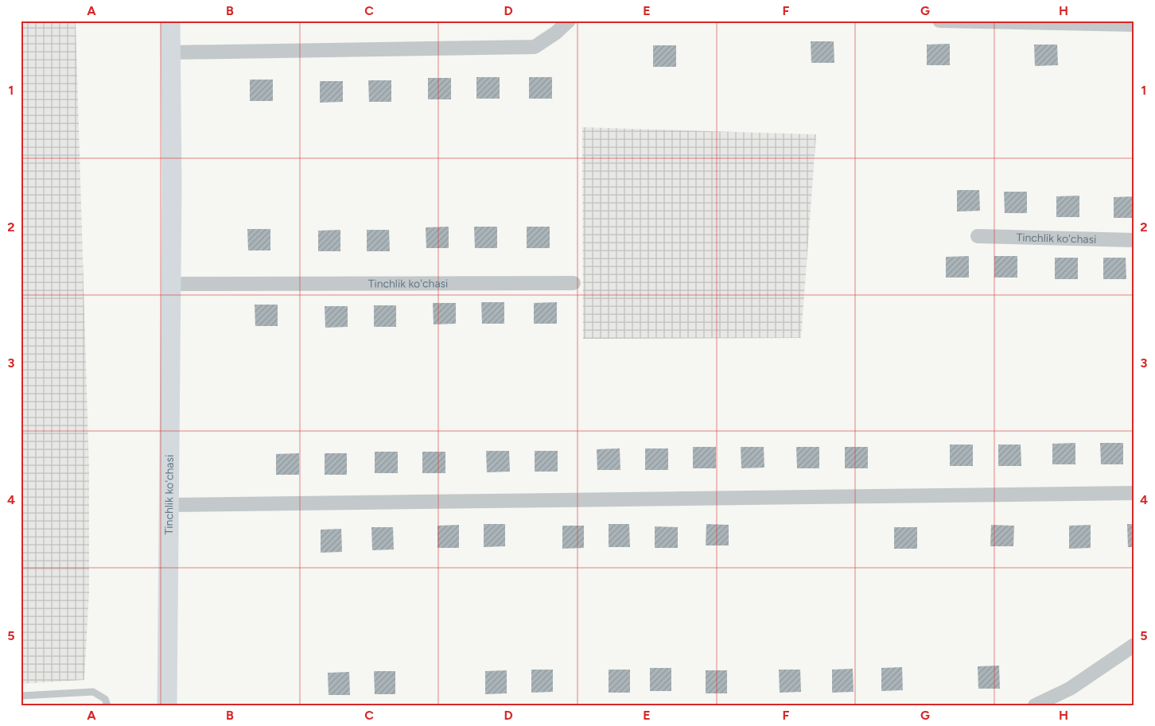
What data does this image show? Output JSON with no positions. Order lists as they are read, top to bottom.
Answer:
{
  "streets": {
    "main road": ["Tinchlik ko'chasi"]
  },
  "grid": {
    "columns": [
      "A",
      "B",
      "C",
      "D",
      "E",
      "F",
      "G",
      "H"
    ],
    "rows": [
      "1",
      "2",
      "3",
      "4",
      "5"
    ]
  }
}
